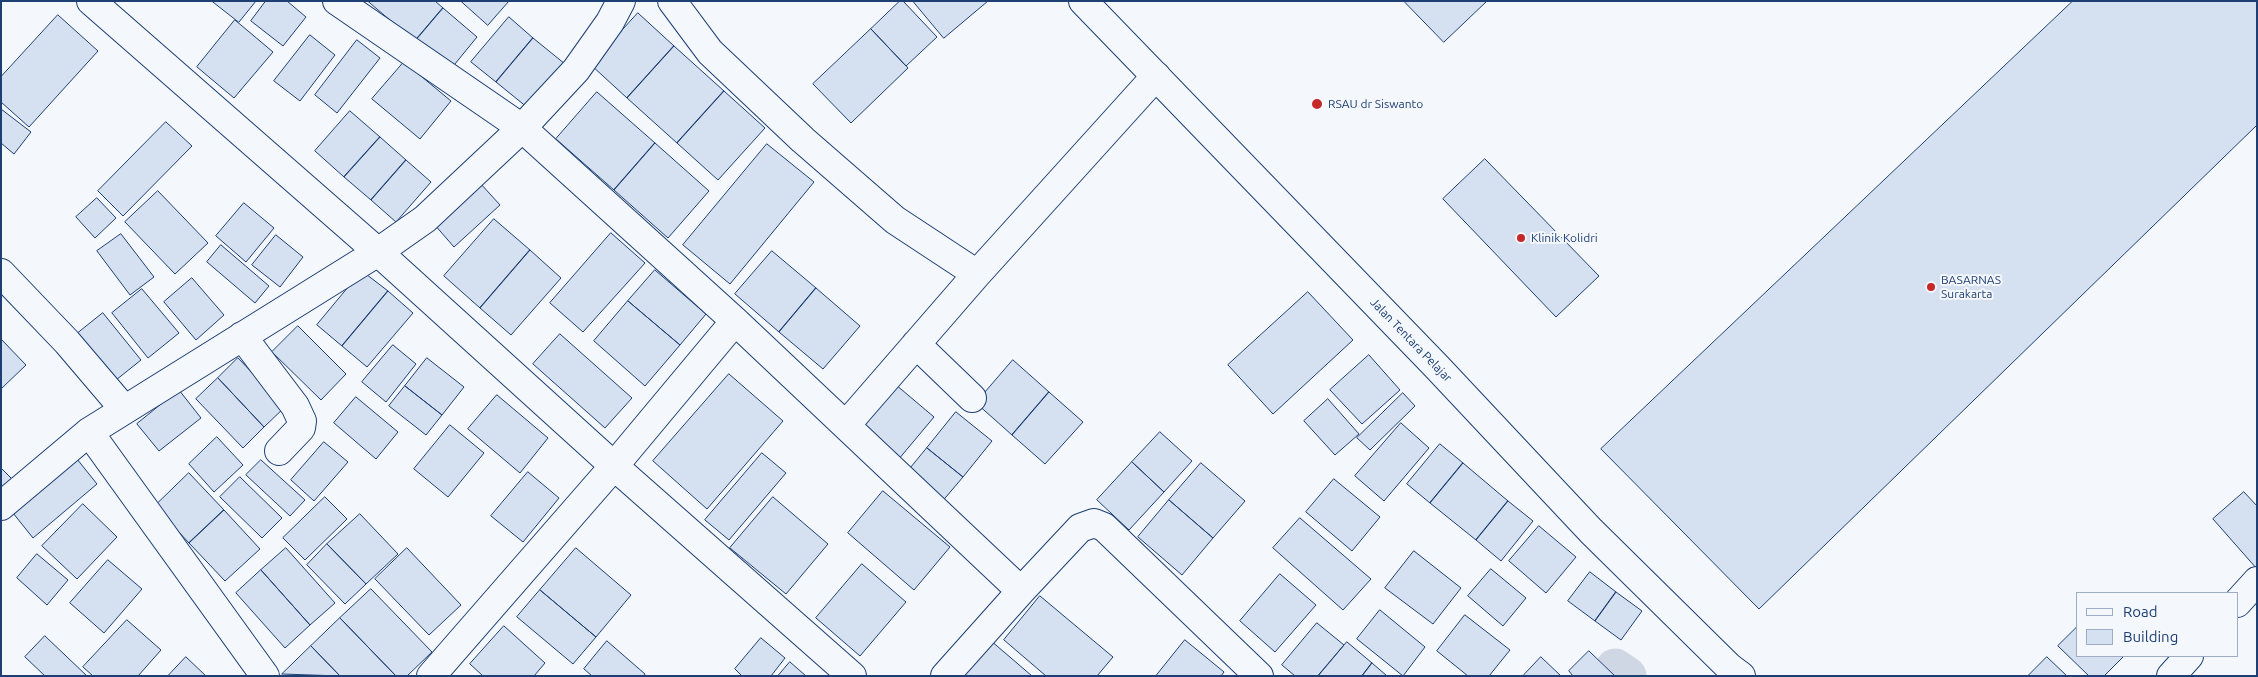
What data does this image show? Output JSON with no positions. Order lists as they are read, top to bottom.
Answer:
{
  "streets": {
    "street": ["Jalan Tentara Pelajar"]
  },
  "places": ["RSAU dr Siswanto", "Klinik Kolidri", "BASARNAS Surakarta"],
  "legend": ["Road", "Building"]
}
